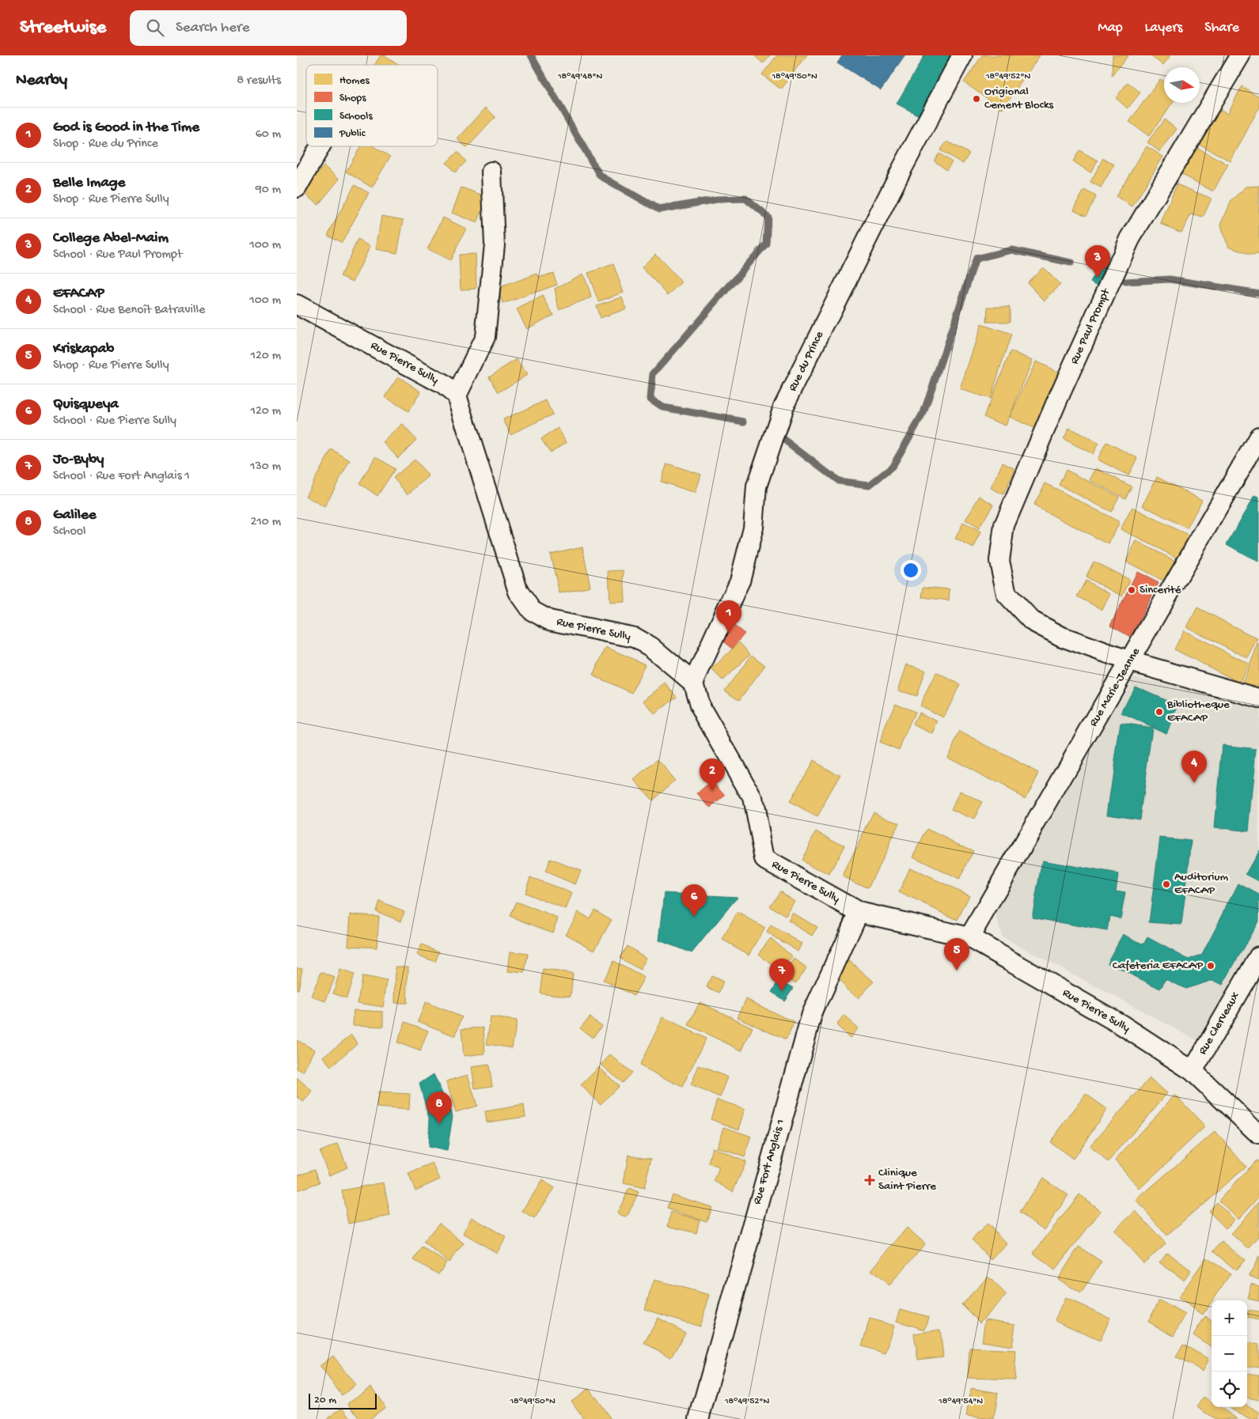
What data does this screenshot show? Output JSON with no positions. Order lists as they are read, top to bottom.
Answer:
{
  "streets": {
    "street": [
      "Rue Paul Prompt",
      "Rue du Prince",
      "Rue Pierre Sully",
      "Rue Marie-Jeanne",
      "Rue Clerveaux",
      "Rue Fort Anglais 1"
    ]
  },
  "crossings": [
    ["Rue Paul Prompt", "Rue Marie-Jeanne"],
    ["Rue du Prince", "Rue Pierre Sully"],
    ["Rue Pierre Sully", "Rue Marie-Jeanne"],
    ["Rue Pierre Sully", "Rue Clerveaux"],
    ["Rue Pierre Sully", "Rue Fort Anglais 1"]
  ],
  "places": {
    "other": [
      "Origional Cement Blocks",
      "Sincerité",
      "Bibliotheque EFACAP",
      "Auditorium EFACAP",
      "Cafeteria EFACAP"
    ],
    "health": ["Clinique Saint Pierre"]
  },
  "legend": [
    "Homes",
    "Shops",
    "Schools",
    "Public"
  ],
  "scale_bar": "20 m",
  "north": "right",
  "page": {
    "header": "Streetwise",
    "search": "Search here",
    "nav": ["Map", "Layers", "Share"],
    "heading": ["Nearby", "8 results"],
    "list": [
      {
        "mark": "1",
        "name": "God is Good in the Time",
        "note": "Shop · Rue du Prince",
        "value": "60 m"
      },
      {
        "mark": "2",
        "name": "Belle Image",
        "note": "Shop · Rue Pierre Sully",
        "value": "90 m"
      },
      {
        "mark": "3",
        "name": "College Abel-Maim",
        "note": "School · Rue Paul Prompt",
        "value": "100 m"
      },
      {
        "mark": "4",
        "name": "EFACAP",
        "note": "School · Rue Benoît Batraville",
        "value": "100 m"
      },
      {
        "mark": "5",
        "name": "Kriskapab",
        "note": "Shop · Rue Pierre Sully",
        "value": "120 m"
      },
      {
        "mark": "6",
        "name": "Quisqueya",
        "note": "School · Rue Pierre Sully",
        "value": "120 m"
      },
      {
        "mark": "7",
        "name": "Jo-Byby",
        "note": "School · Rue Fort Anglais 1",
        "value": "130 m"
      },
      {
        "mark": "8",
        "name": "Galilee",
        "note": "School",
        "value": "210 m"
      }
    ],
    "pins": [
      "3",
      "1",
      "4",
      "2",
      "6",
      "5",
      "7",
      "8"
    ],
    "map_buttons": ["+", "−"],
    "scale": "20 m"
  },
  "coordinates": [
    "18°49'48\"N",
    "18°49'50\"N",
    "18°49'52\"N",
    "18°49'54\"N"
  ]
}
